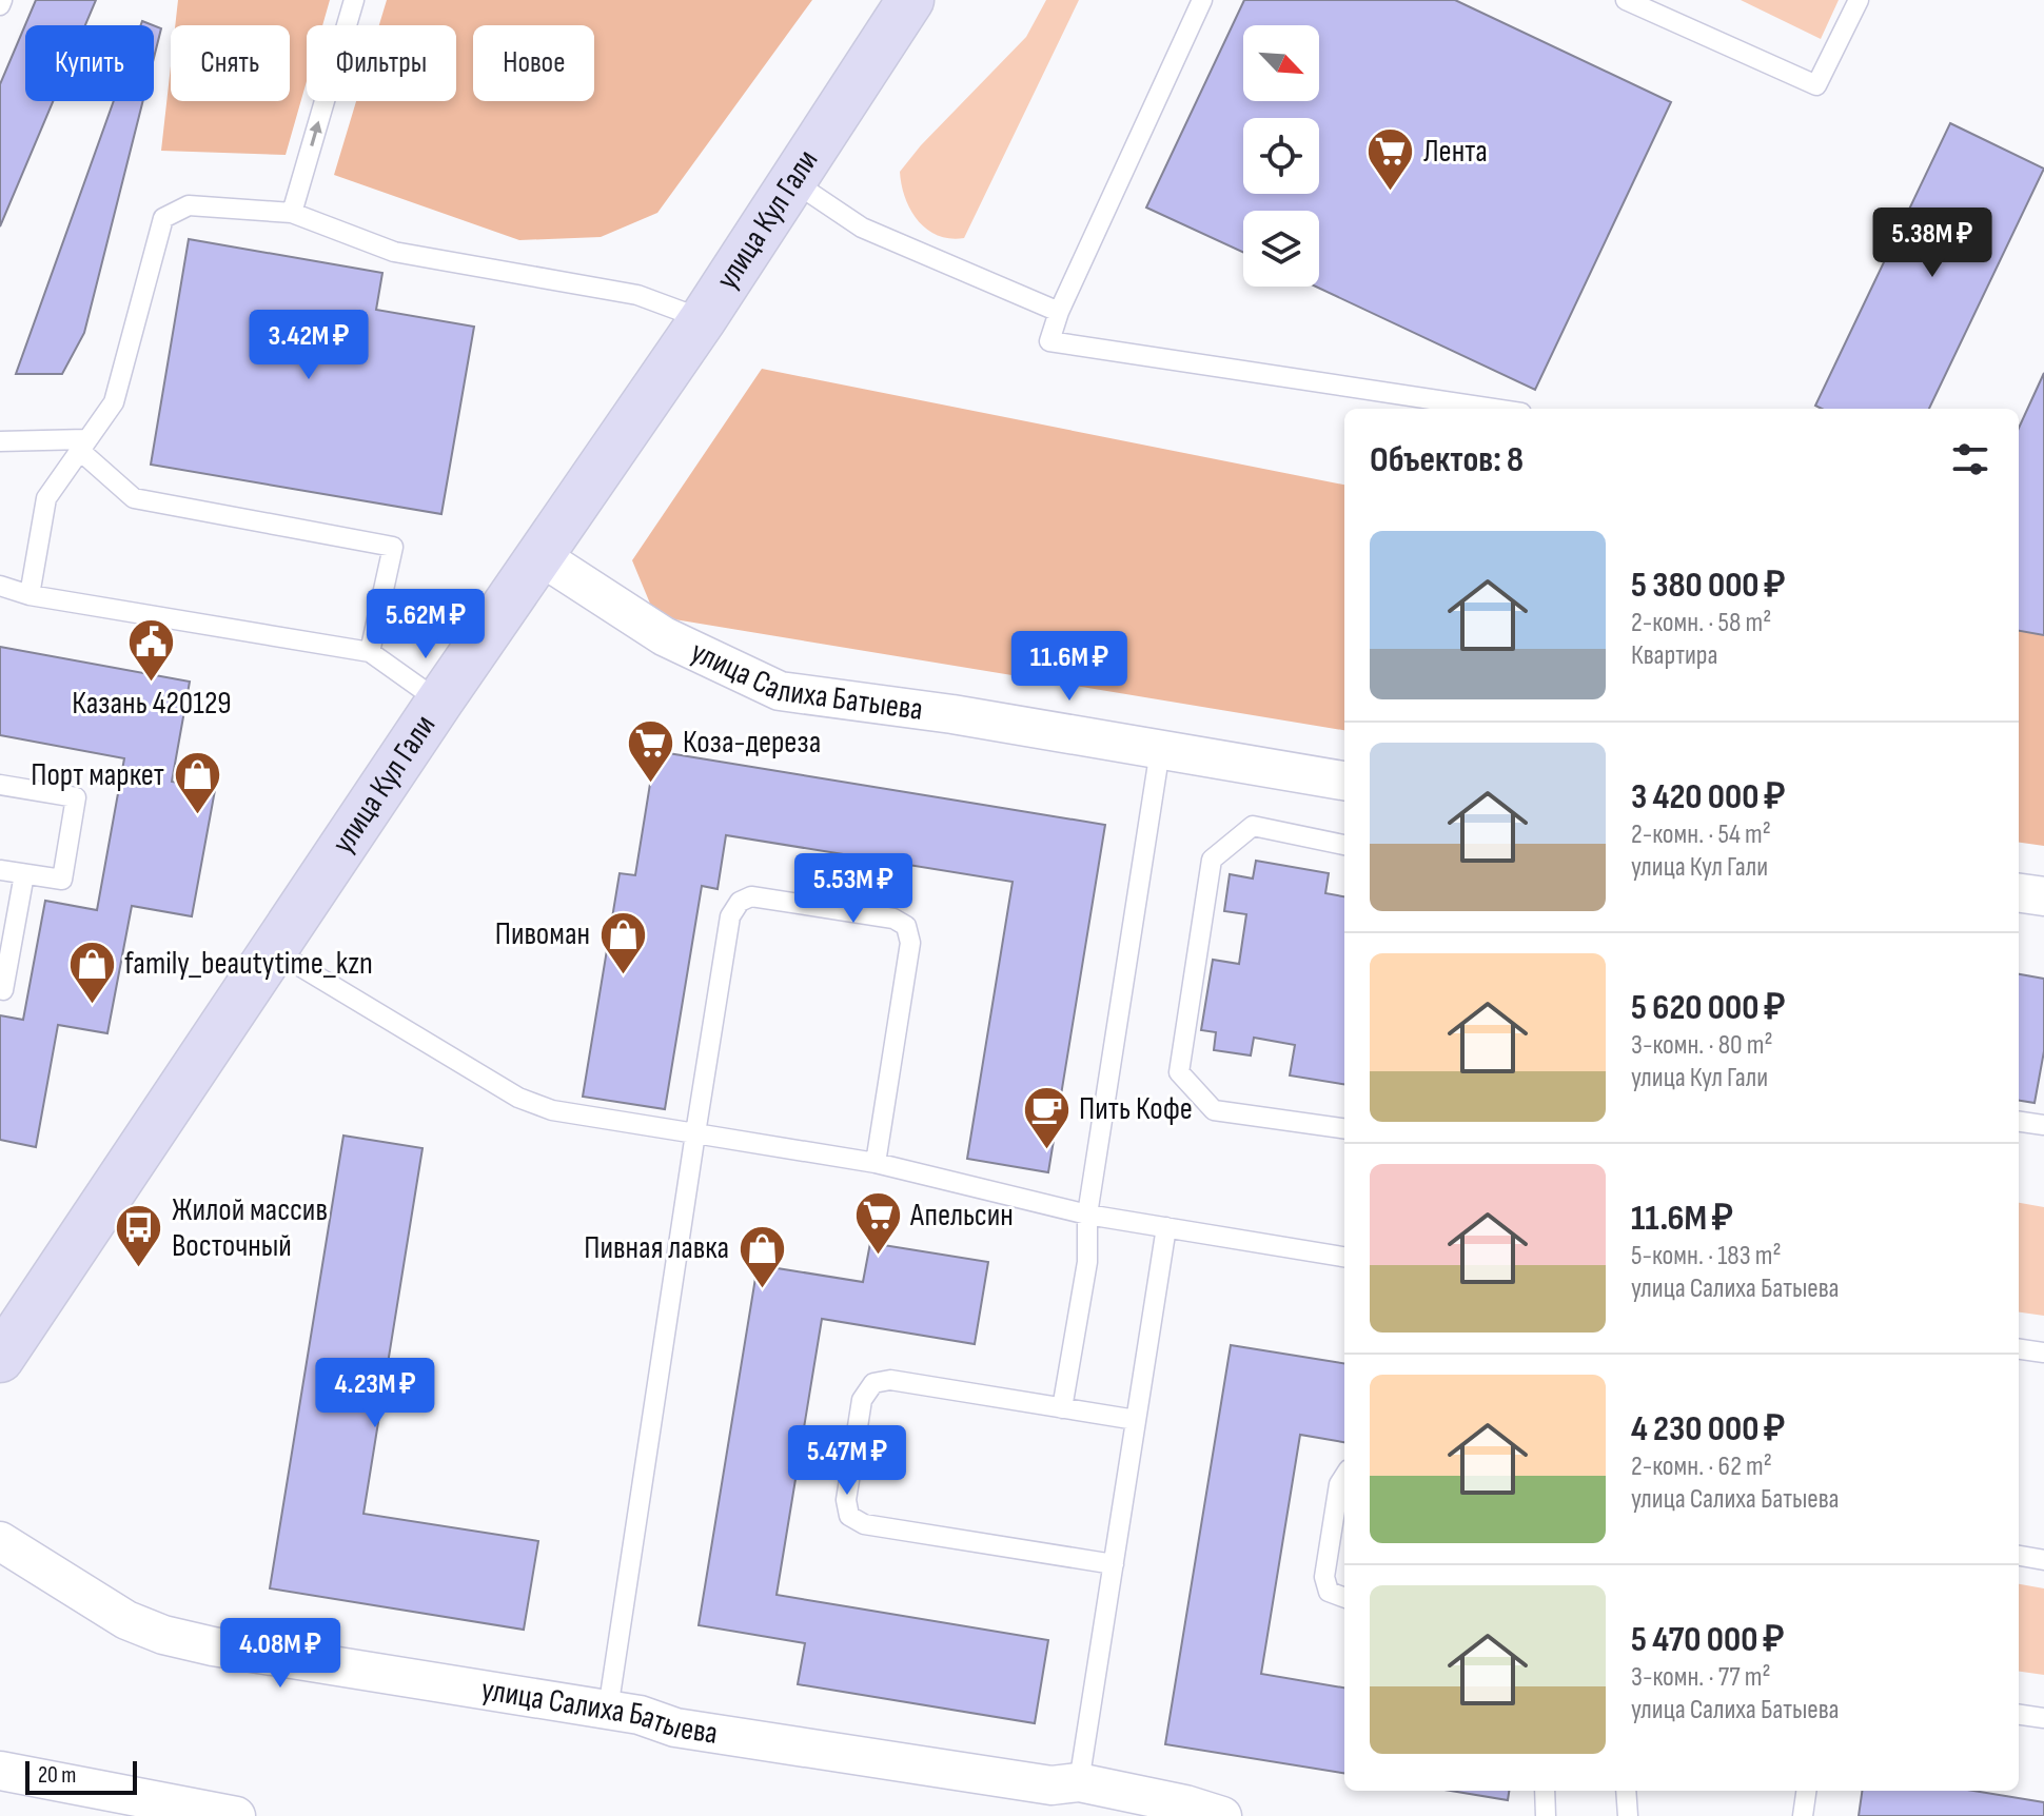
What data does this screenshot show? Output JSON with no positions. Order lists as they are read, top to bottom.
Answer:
{
  "streets": {
    "street": ["улица Кул Гали", "улица Салиха Батыева"]
  },
  "crossings": [
    ["улица Кул Гали", "улица Салиха Батыева"]
  ],
  "places": {
    "supermarket": ["Лента", "Коза-дереза", "Апельсин"],
    "public building": ["Казань 420129"],
    "shop": [
      "Порт маркет",
      "Пивоман",
      "family_beautytime_kzn",
      "Пивная лавка"
    ],
    "cafe": ["Пить Кофе"],
    "bus stop": ["Жилой массив Восточный"]
  },
  "scale_bar": "20 m",
  "north": "bottom right",
  "page": {
    "chip": [
      "Купить",
      "Снять",
      "Фильтры",
      "Новое"
    ],
    "price": [
      "5.38M ₽",
      "3.42M ₽",
      "5.62M ₽",
      "11.6M ₽",
      "5.53M ₽",
      "4.23M ₽",
      "5.47M ₽",
      "4.08M ₽"
    ],
    "heading": "Объектов: 8",
    "list": [
      {
        "name": "5 380 000 ₽",
        "note": "2-комн. · 58 m² · Квартира"
      },
      {
        "name": "3 420 000 ₽",
        "note": "2-комн. · 54 m² · улица Кул Гали"
      },
      {
        "name": "5 620 000 ₽",
        "note": "3-комн. · 80 m² · улица Кул Гали"
      },
      {
        "name": "11.6M ₽",
        "note": "5-комн. · 183 m² · улица Салиха Батыева"
      },
      {
        "name": "4 230 000 ₽",
        "note": "2-комн. · 62 m² · улица Салиха Батыева"
      },
      {
        "name": "5 470 000 ₽",
        "note": "3-комн. · 77 m² · улица Салиха Батыева"
      }
    ],
    "scale": "20 m"
  }
}
